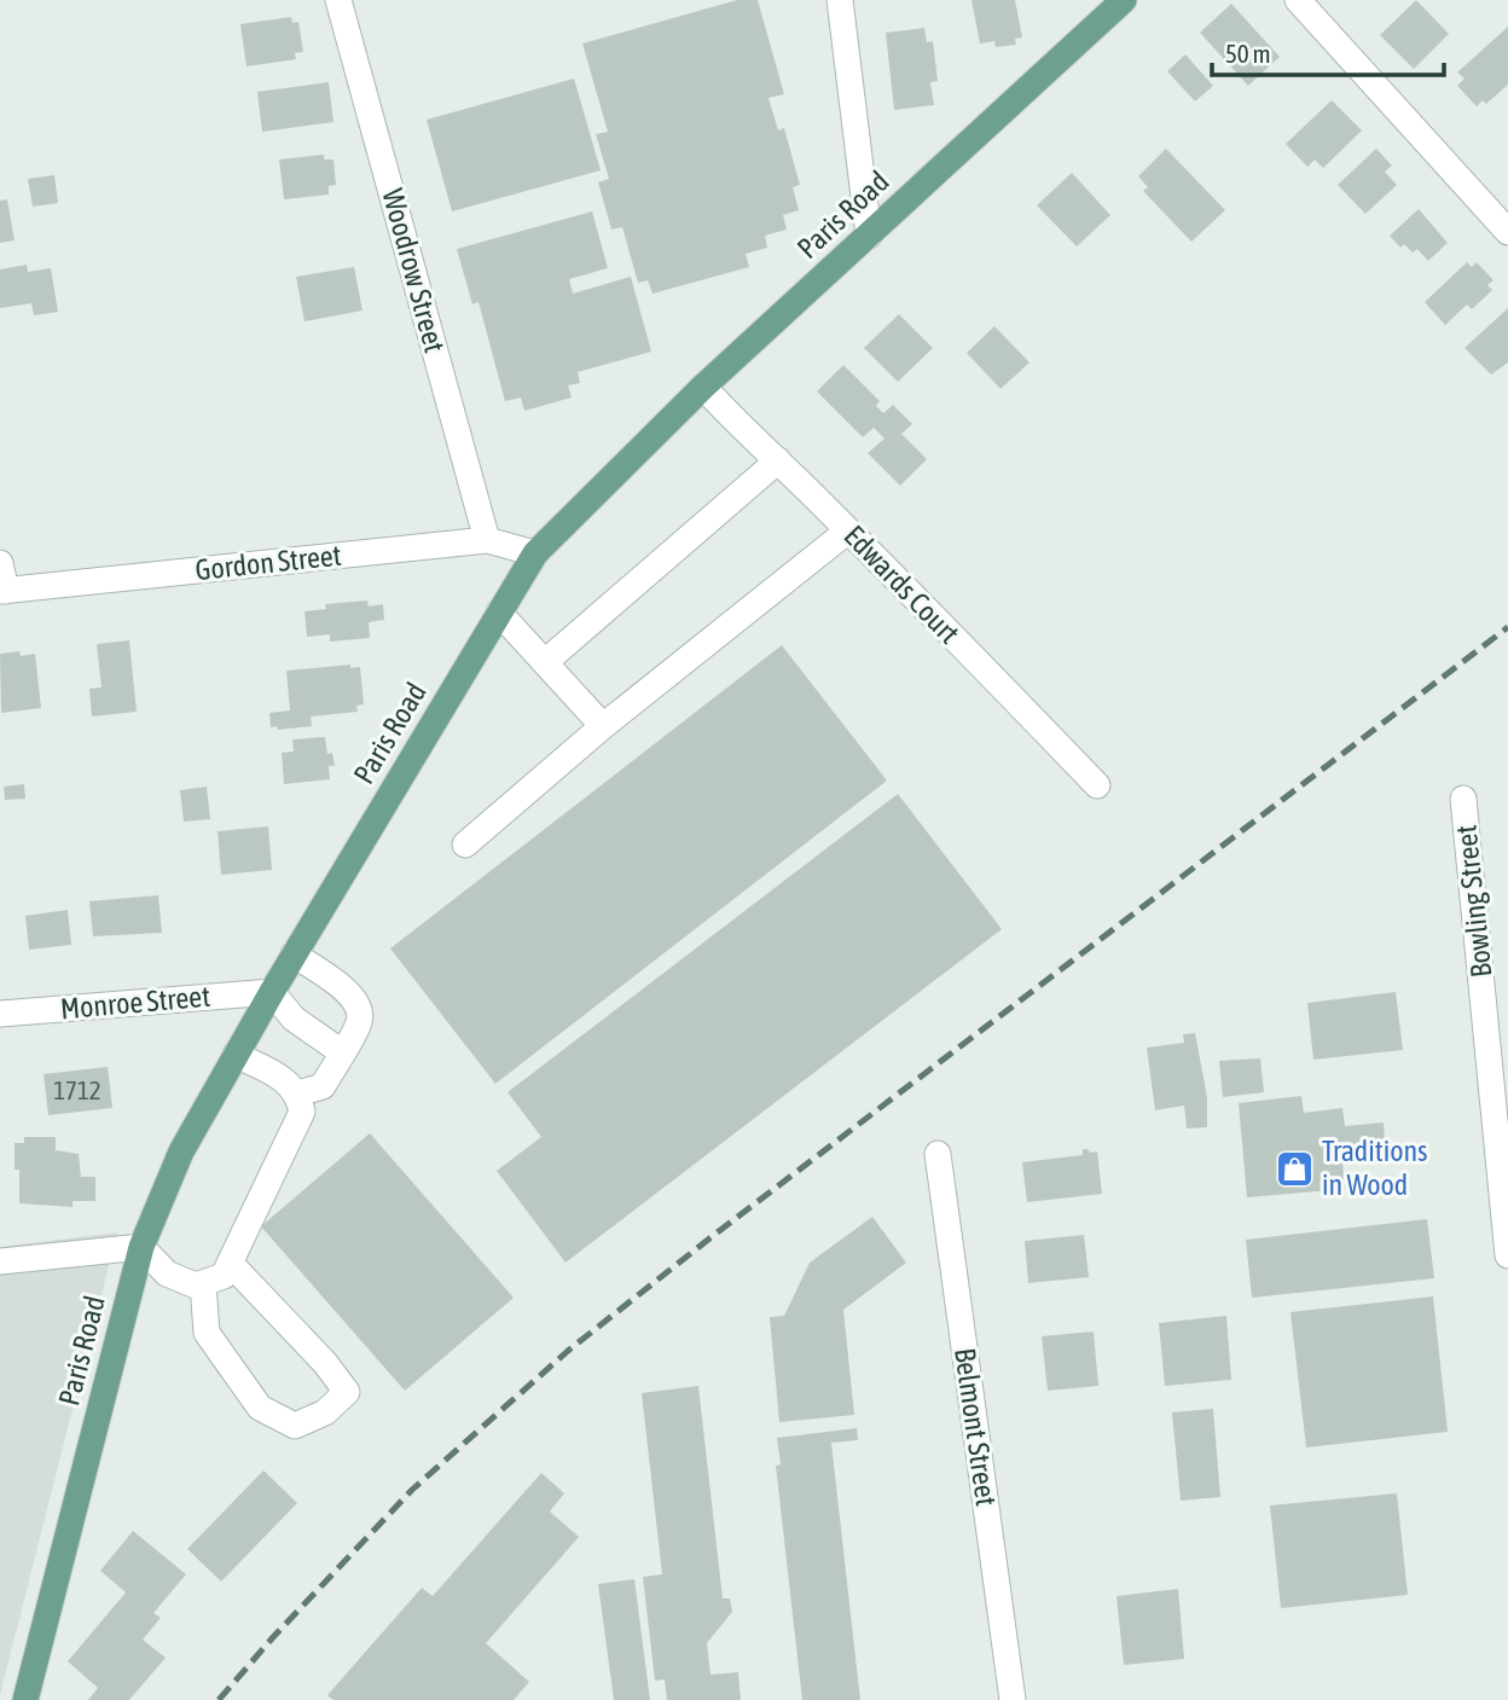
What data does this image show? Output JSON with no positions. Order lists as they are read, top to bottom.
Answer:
{
  "streets": {
    "main road": ["Paris Road"],
    "street": [
      "Woodrow Street",
      "Gordon Street",
      "Edwards Court",
      "Bowling Street",
      "Monroe Street",
      "Belmont Street"
    ]
  },
  "crossings": [
    ["Paris Road", "Gordon Street"],
    ["Paris Road", "Edwards Court"],
    ["Paris Road", "Monroe Street"],
    ["Woodrow Street", "Gordon Street"]
  ],
  "places": {
    "shop": ["Traditions in Wood"]
  },
  "house_numbers": ["1712"],
  "scale_bar": "50 m"
}
